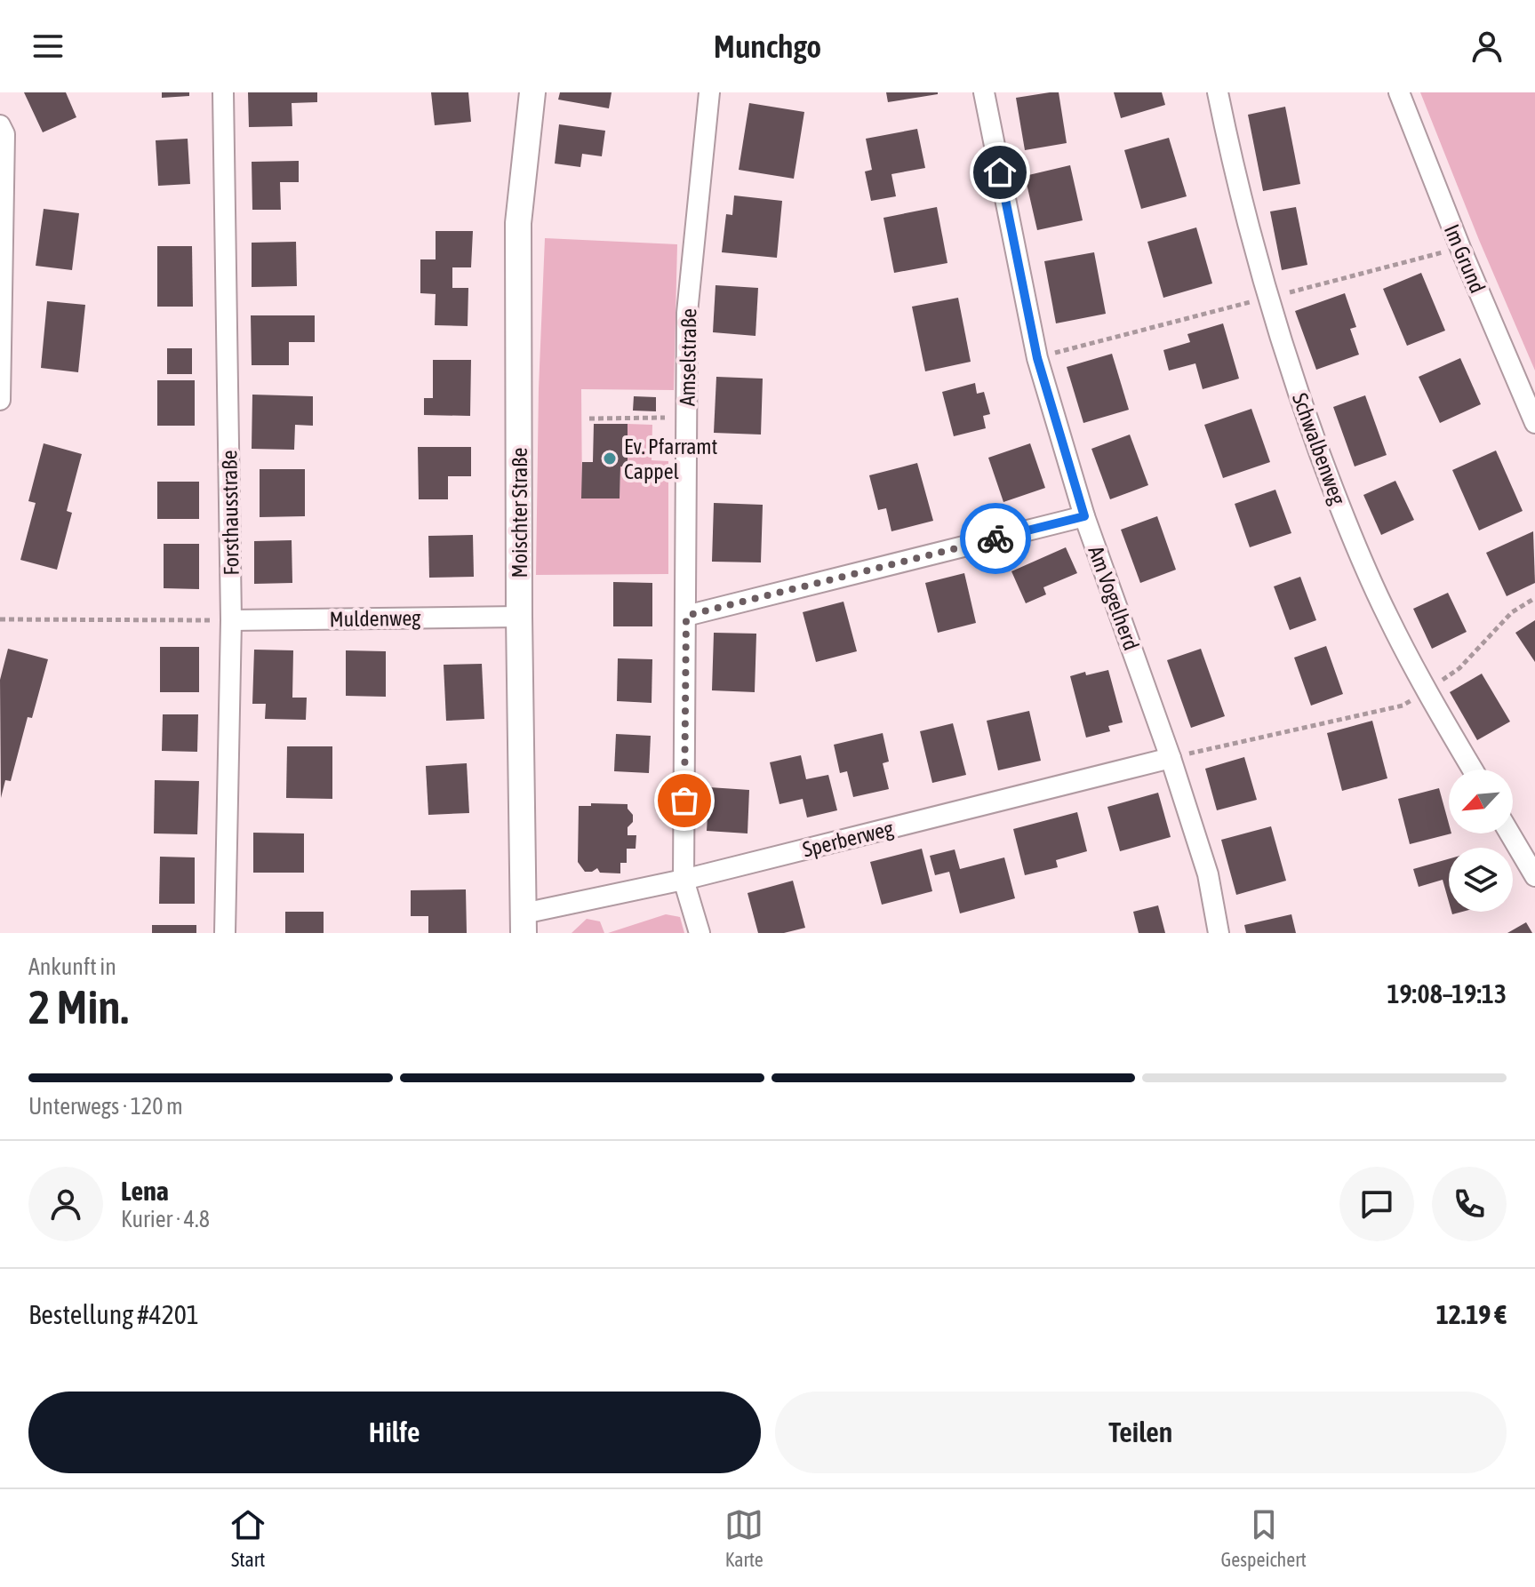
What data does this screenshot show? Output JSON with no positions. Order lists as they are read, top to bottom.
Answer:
{
  "streets": {
    "street": [
      "Im Grund",
      "Amselstraße",
      "Schwalbenweg",
      "Forsthausstraße",
      "Moischter Straße",
      "Am Vogelherd",
      "Muldenweg",
      "Sperberweg"
    ]
  },
  "crossings": [
    ["Amselstraße", "Sperberweg"],
    ["Forsthausstraße", "Muldenweg"],
    ["Moischter Straße", "Muldenweg"],
    ["Moischter Straße", "Sperberweg"],
    ["Am Vogelherd", "Sperberweg"]
  ],
  "places": ["Ev. Pfarramt Cappel"],
  "north": "bottom left",
  "page": {
    "header": "Munchgo",
    "heading": ["2 Min.", "Ankunft in", "19:08–19:13"],
    "panel": [
      "Lena",
      "Kurier · 4.8",
      "Bestellung #4201",
      "12.19 €"
    ],
    "bar": "Unterwegs · 120 m",
    "buttons": ["Hilfe", "Teilen"],
    "tabs": ["Start", "Karte", "Gespeichert"]
  }
}
